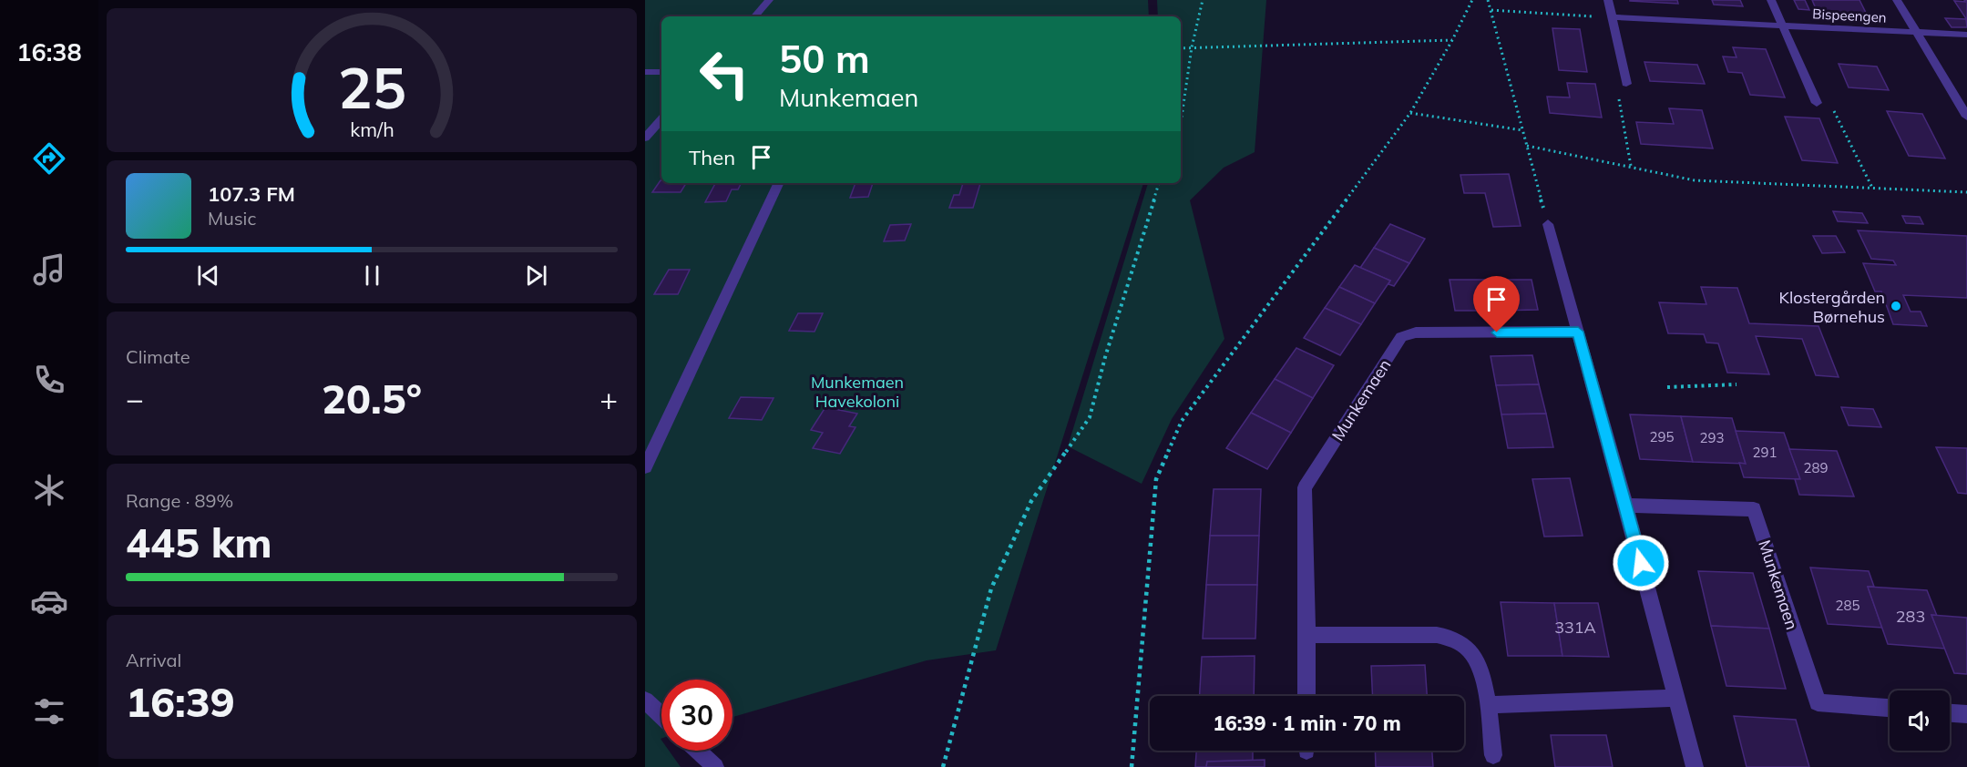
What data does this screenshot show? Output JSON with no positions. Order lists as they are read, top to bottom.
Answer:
{
  "streets": {
    "street": ["Bispeengen", "Munkemaen"]
  },
  "parks": ["Munkemaen Havekoloni"],
  "places": ["Klostergården Børnehus"],
  "house_numbers": [
    "295",
    "293",
    "291",
    "289",
    "285",
    "283",
    "331A"
  ],
  "page": {
    "tabs": "16:38",
    "turn": ["50 m", "Munkemaen"],
    "then": "Then",
    "song": ["107.3 FM", "Music"],
    "tile": [
      "Climate",
      ["Range · 89%", "445 km"],
      ["Arrival", "16:39"]
    ],
    "heat": ["−", "20.5°", "+"],
    "limit": "30",
    "trip": "16:39 · 1 min · 70 m",
    "gauge": ["25", "km/h"]
  }
}
